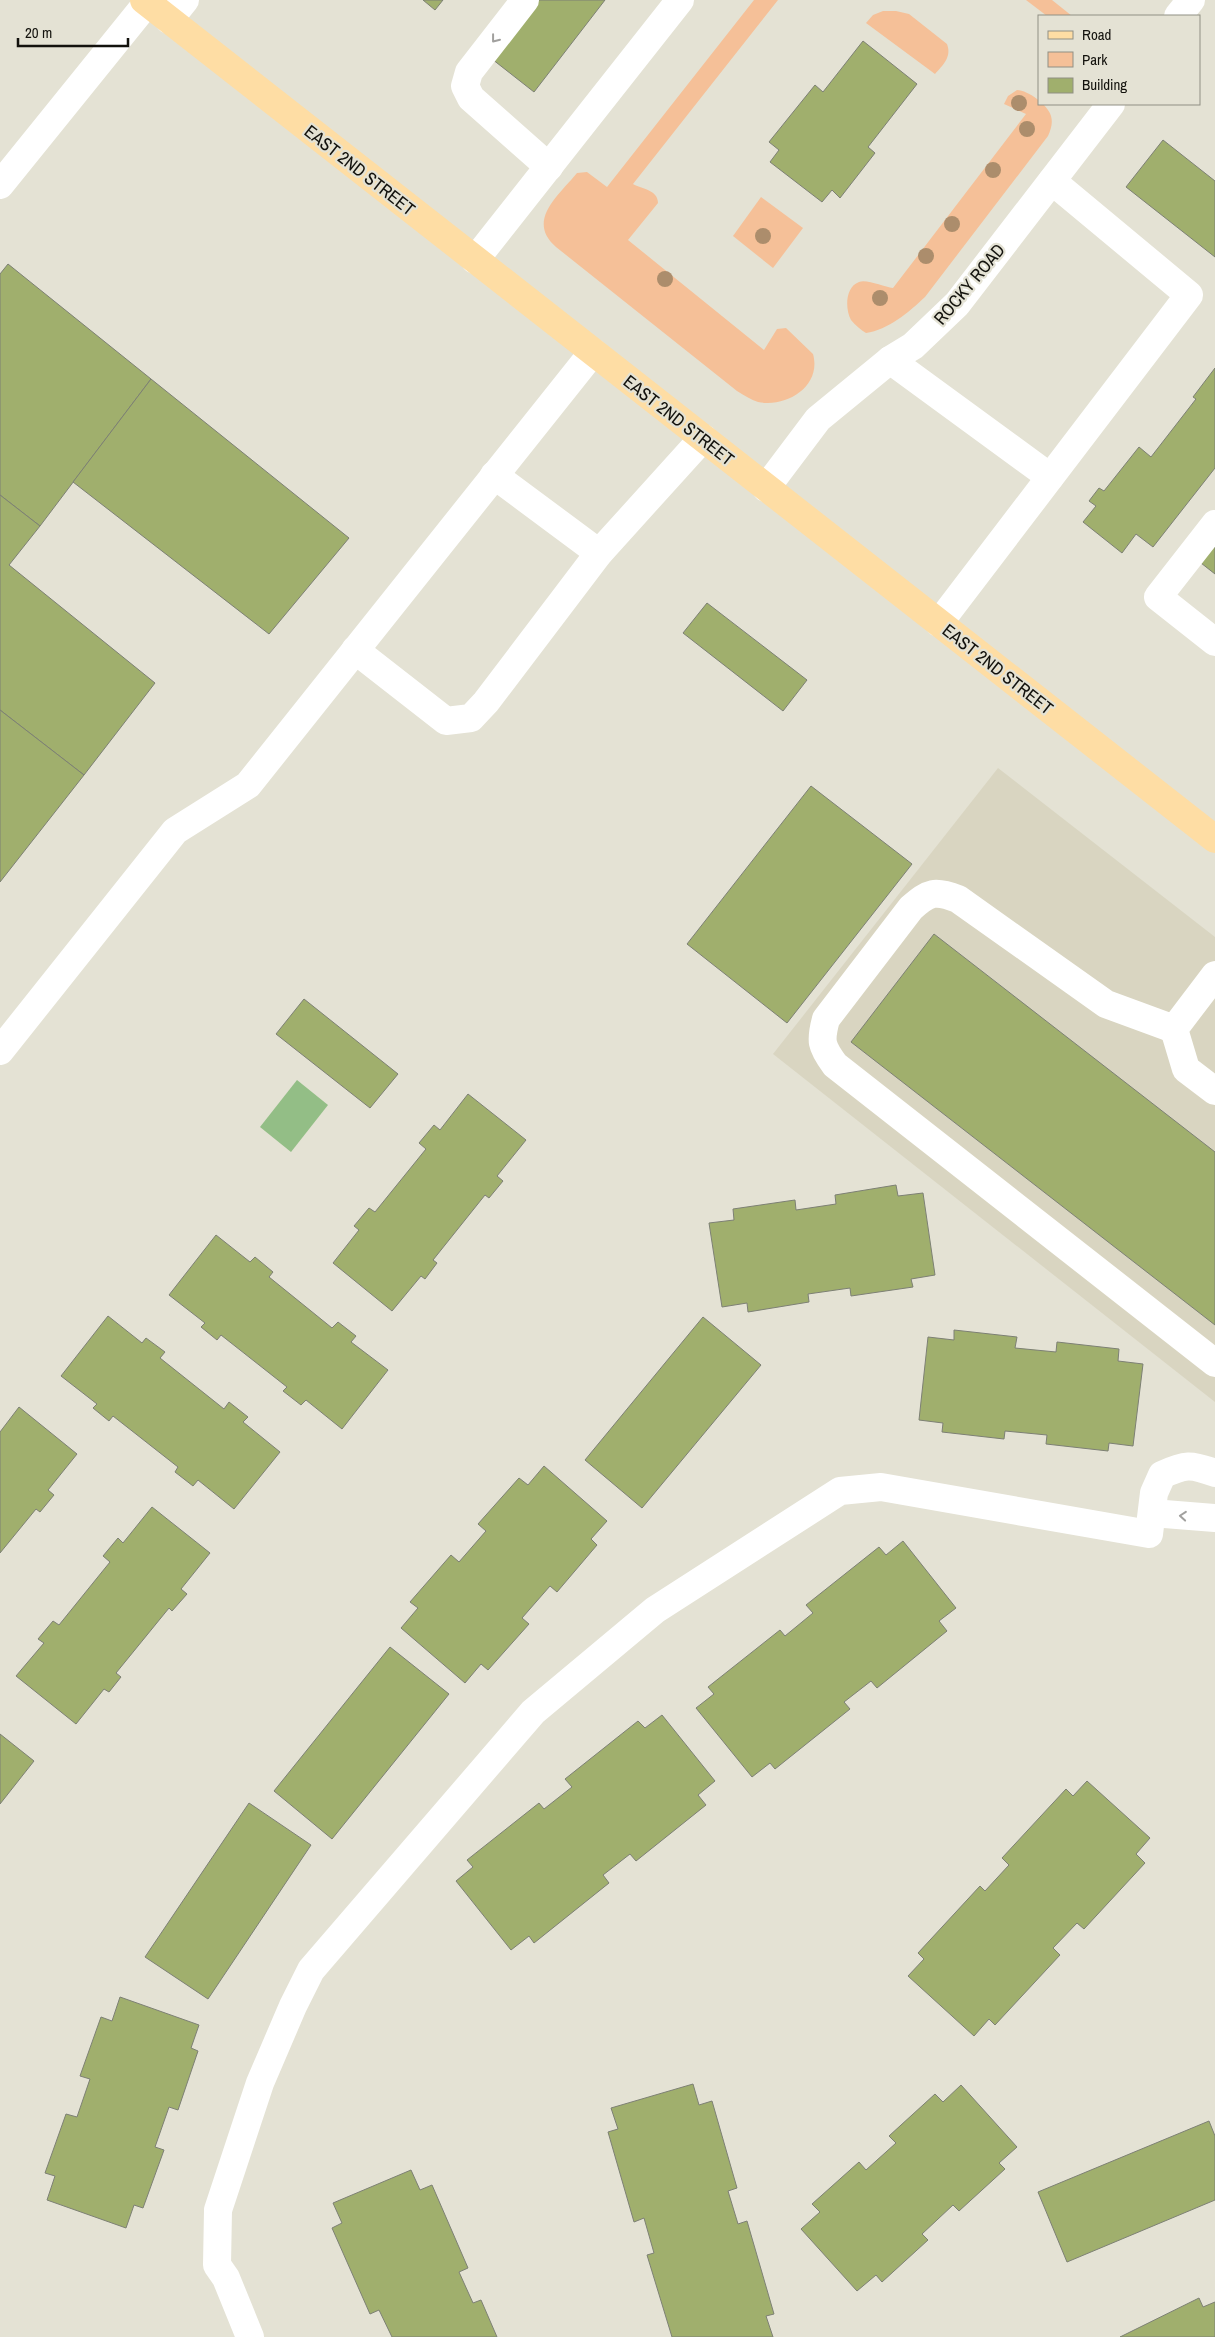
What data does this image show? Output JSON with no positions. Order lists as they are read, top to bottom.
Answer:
{
  "streets": {
    "main road": ["EAST 2ND STREET"],
    "street": ["ROCKY ROAD"]
  },
  "crossings": [
    ["EAST 2ND STREET", "ROCKY ROAD"]
  ],
  "legend": ["Road", "Park", "Building"],
  "scale_bar": "20 m"
}
